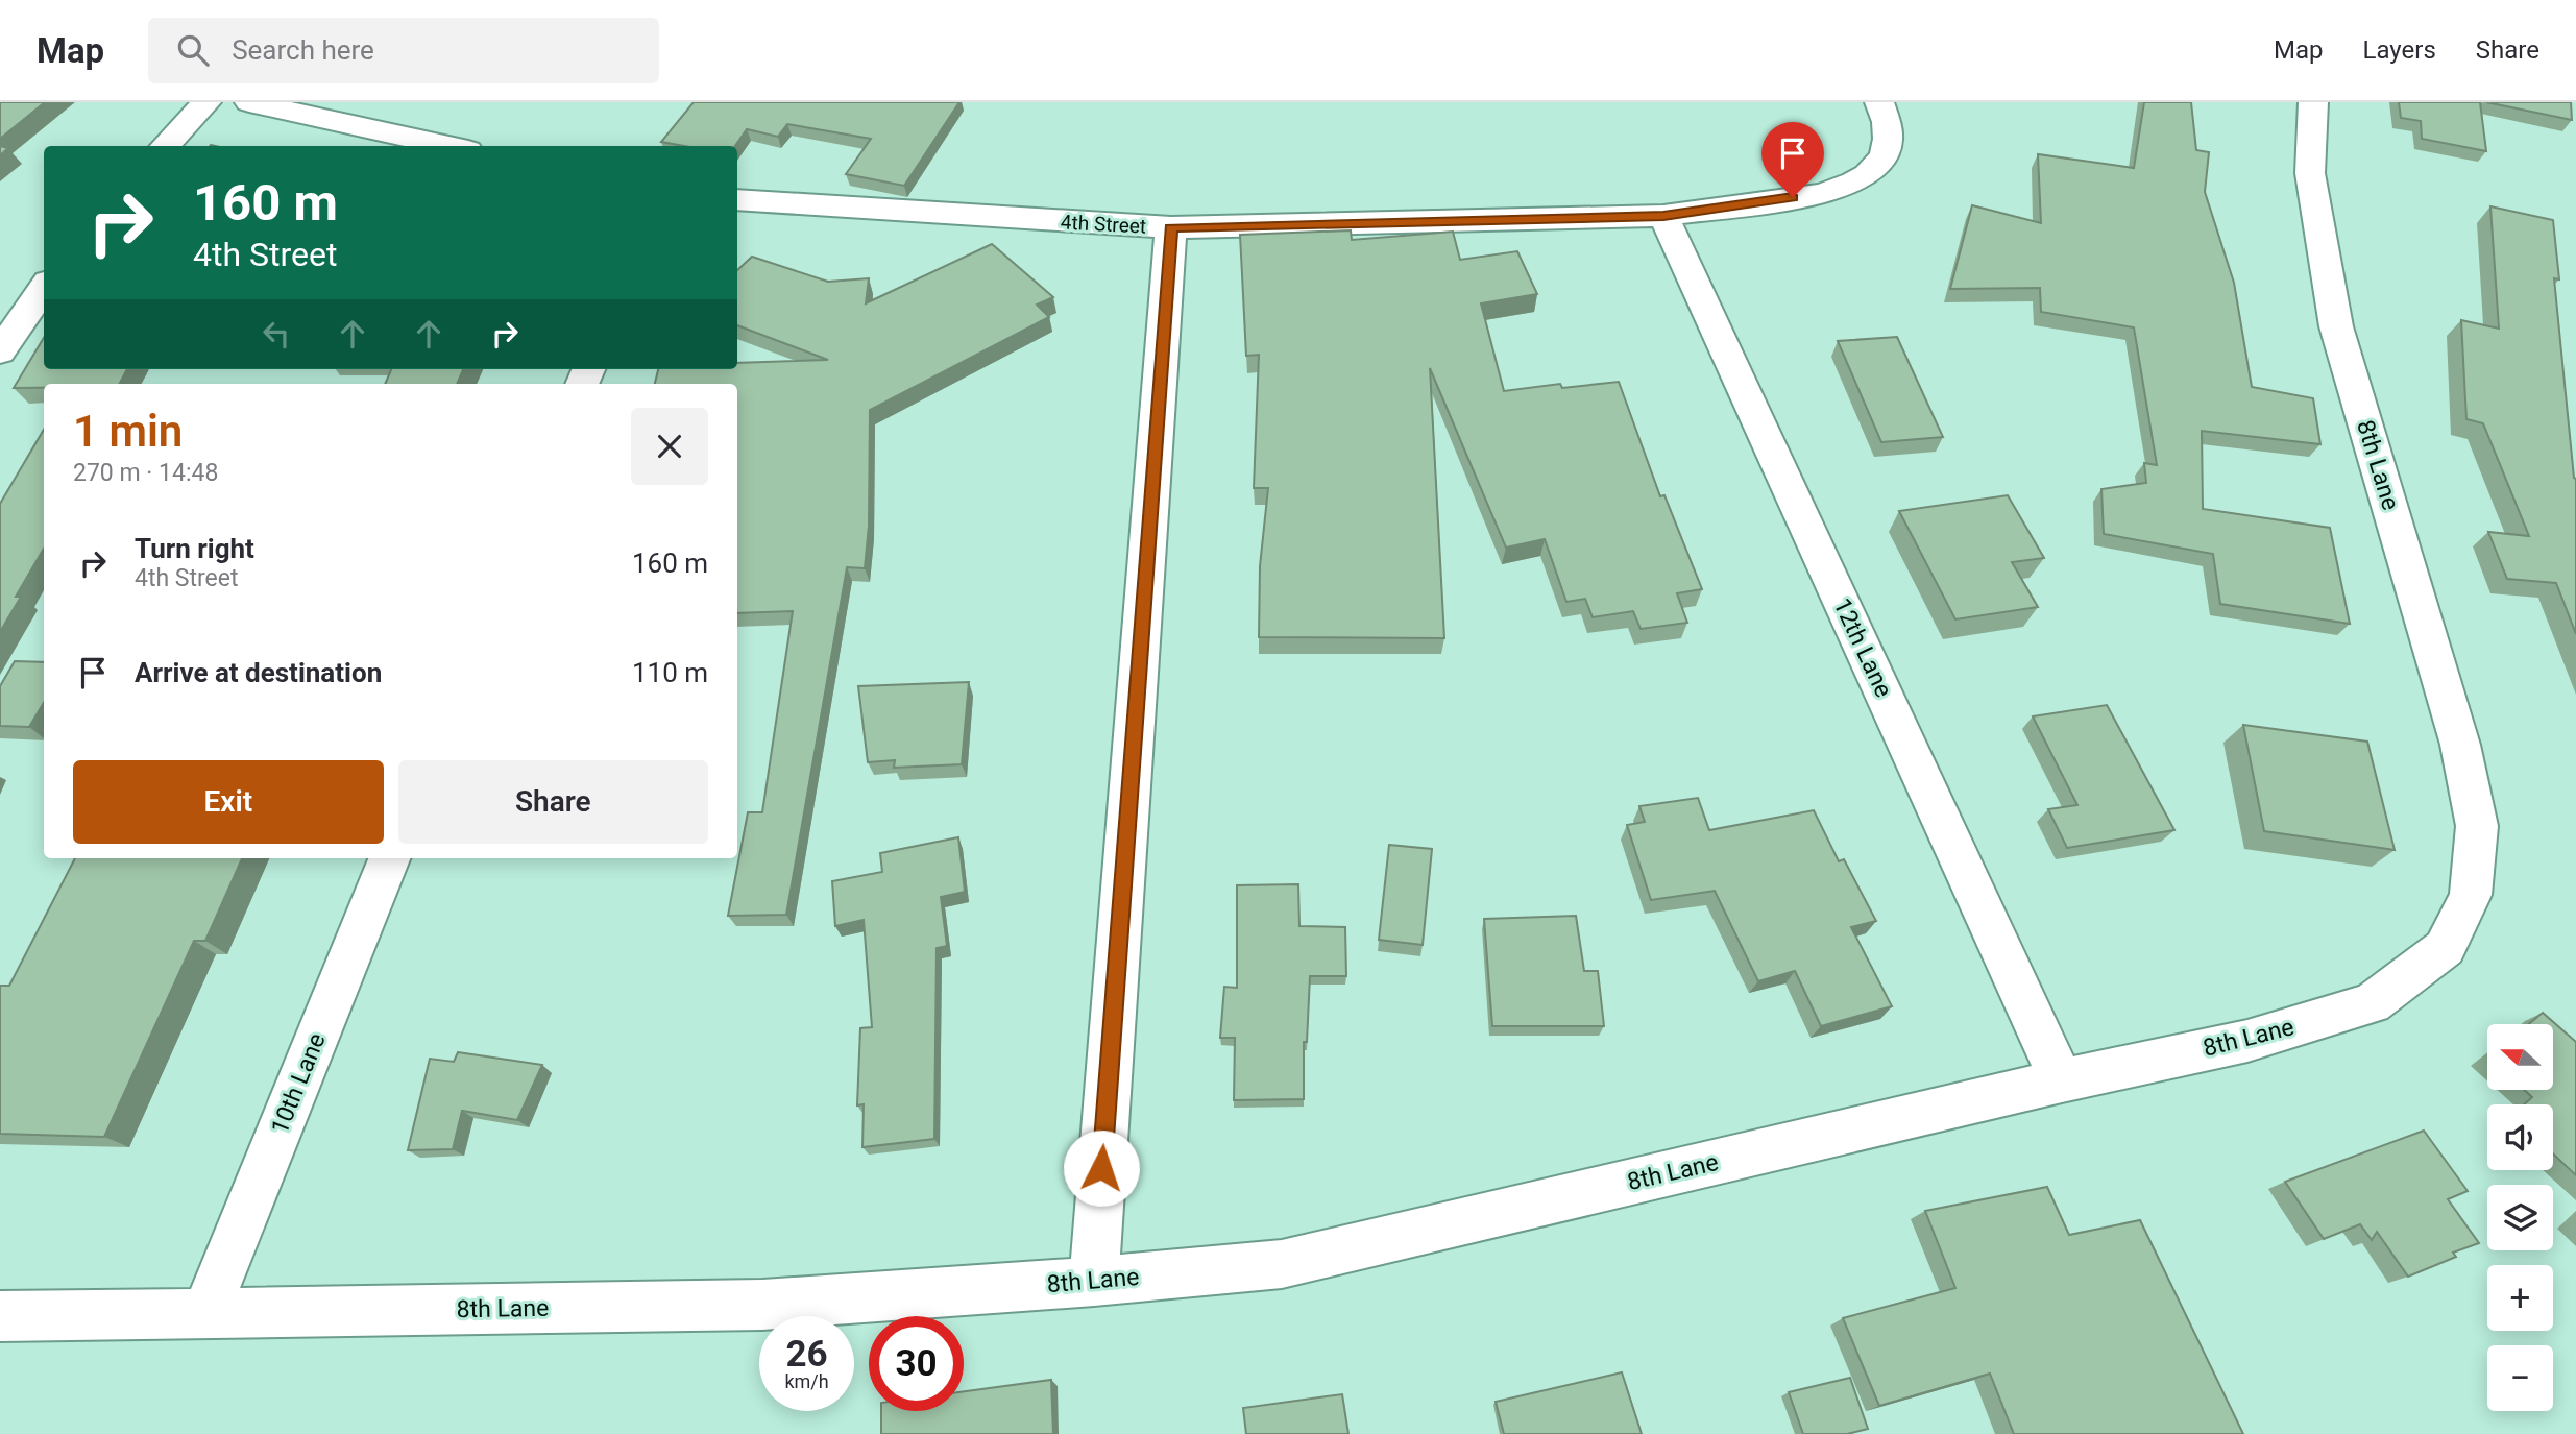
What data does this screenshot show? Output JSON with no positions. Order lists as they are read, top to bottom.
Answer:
{
  "streets": {
    "street": [
      "4th Street",
      "8th Lane",
      "12th Lane",
      "10th Lane"
    ]
  },
  "crossings": [
    ["4th Street", "12th Lane"],
    ["8th Lane", "12th Lane"],
    ["8th Lane", "10th Lane"]
  ],
  "north": "left",
  "page": {
    "header": "Map",
    "search": "Search here",
    "nav": ["Map", "Layers", "Share"],
    "turn": ["160 m", "4th Street"],
    "heading": ["1 min", "270 m · 14:48"],
    "list": [
      {
        "name": "Turn right",
        "note": "4th Street",
        "value": "160 m"
      },
      {
        "name": "Arrive at destination",
        "value": "110 m"
      }
    ],
    "buttons": ["Exit", "Share"],
    "map_buttons": ["+", "−"],
    "speed": "26 km/h",
    "limit": "30"
  }
}
